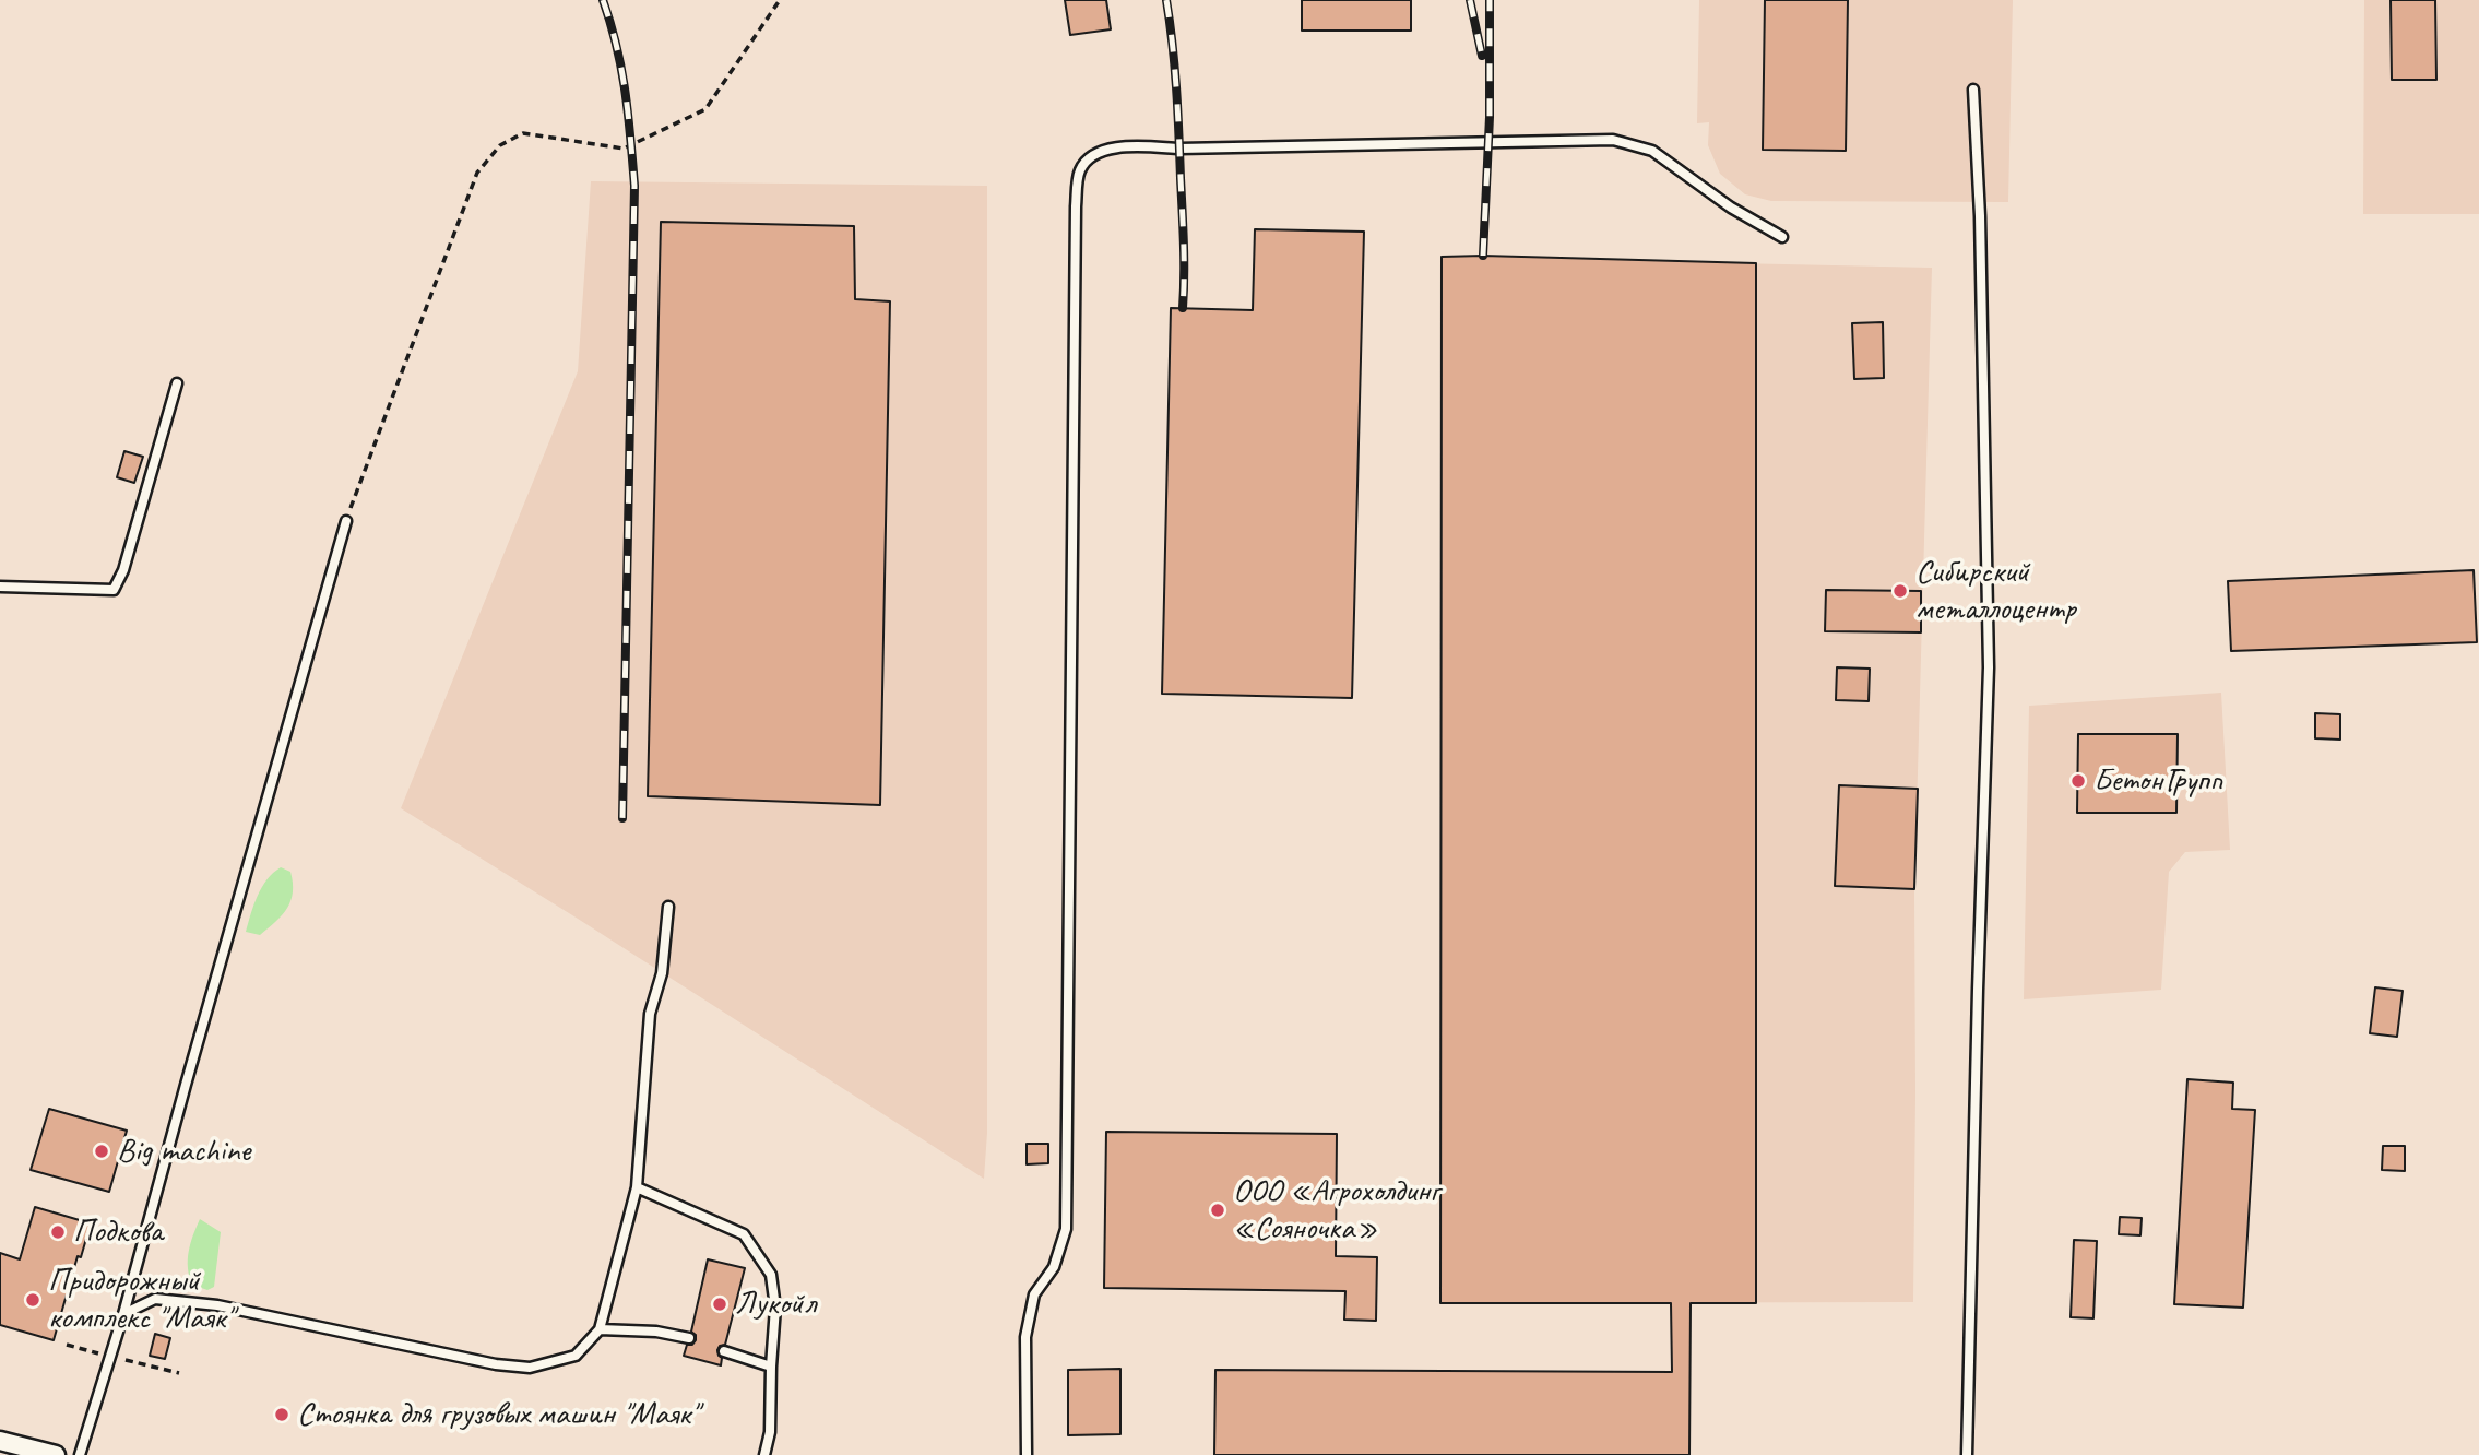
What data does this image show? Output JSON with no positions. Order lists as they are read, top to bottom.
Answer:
{
  "places": [
    "Сибирский металлоцентр",
    "БетонГрупп",
    "Big machine",
    "ООО «Агрохолдинг «Сояночка»",
    "Подкова",
    "Придорожный комплекс \"Маяк\"",
    "Лукойл",
    "Стоянка для грузовых машин \"Маяк\""
  ]
}
